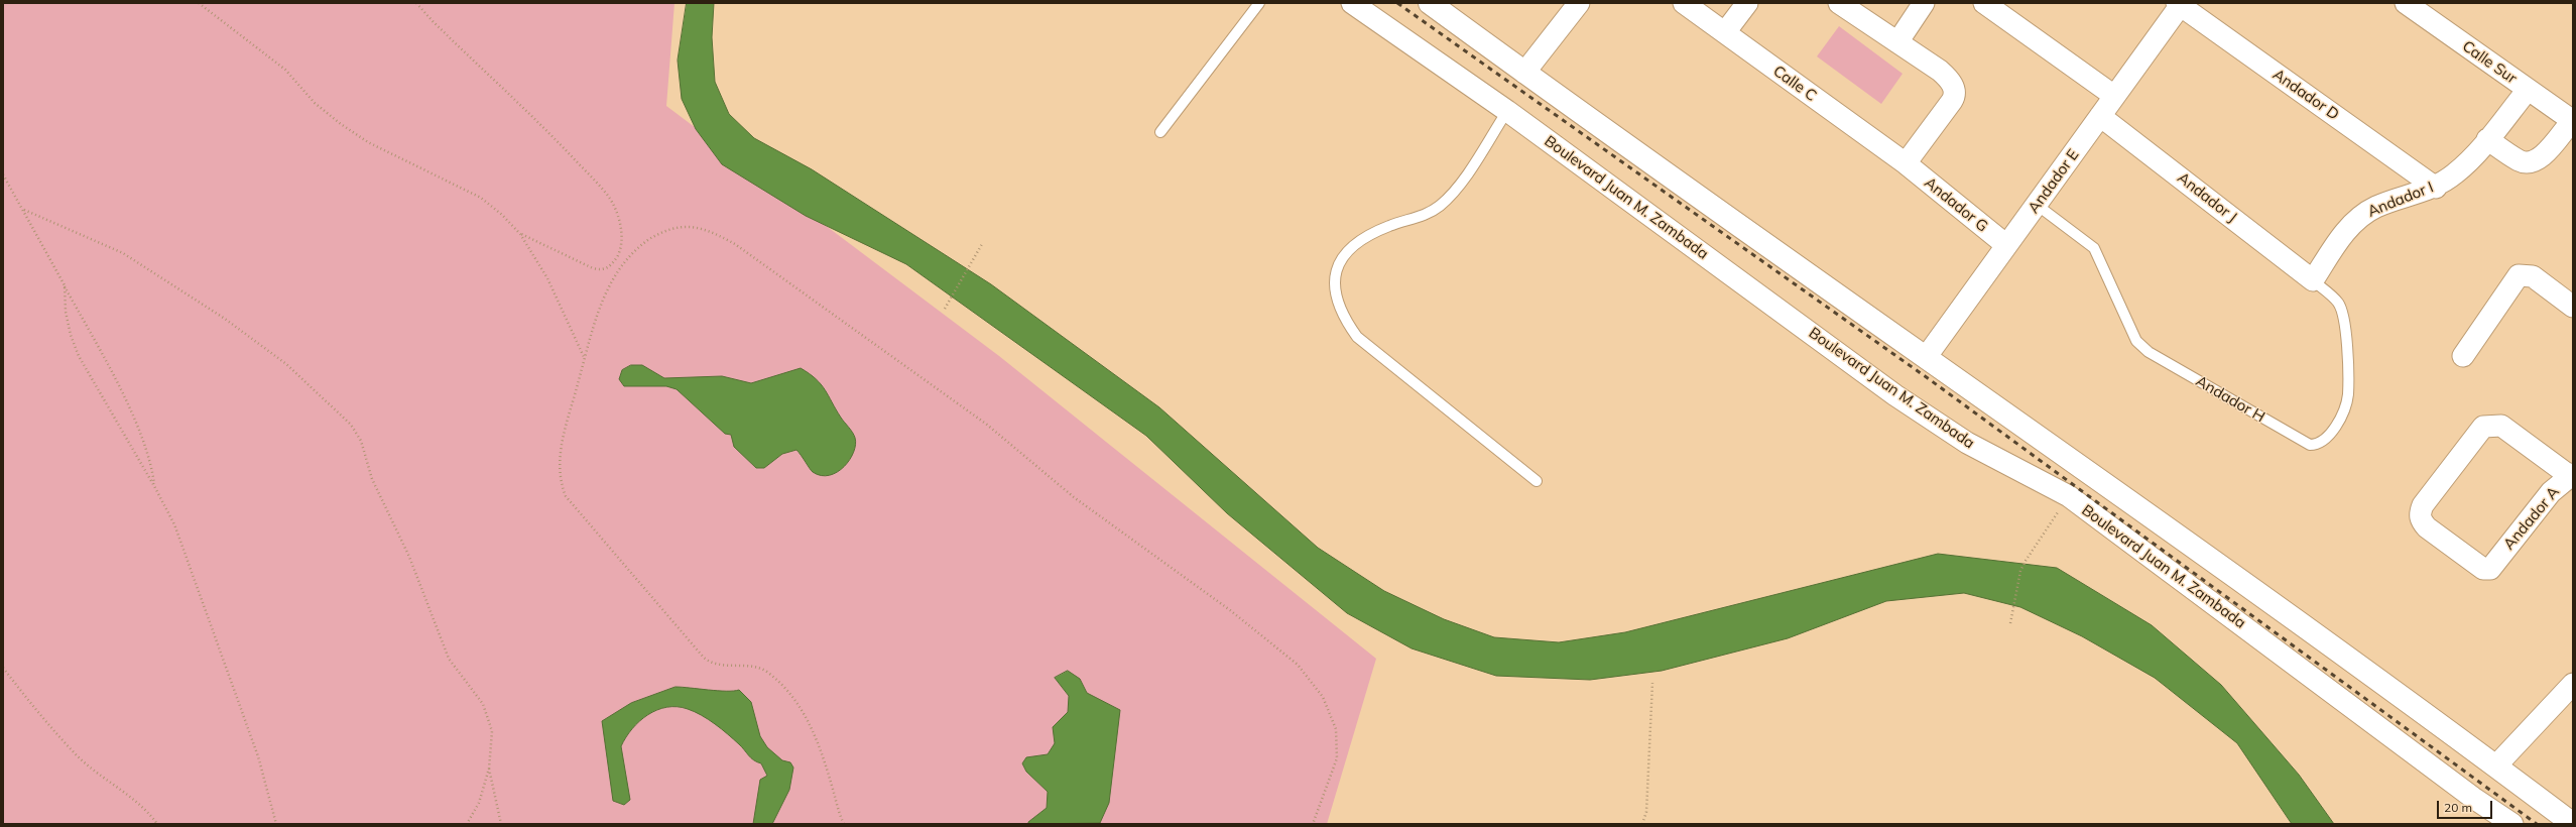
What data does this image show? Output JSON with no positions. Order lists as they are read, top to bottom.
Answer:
{
  "streets": {
    "street": [
      "Calle Sur",
      "Calle C",
      "Andador D",
      "Andador E",
      "Boulevard Juan M. Zambada",
      "Andador J",
      "Andador I",
      "Andador G",
      "Andador A"
    ],
    "lane": ["Andador H"]
  },
  "crossings": [
    ["Calle Sur", "Andador I"],
    ["Calle C", "Andador G"],
    ["Andador D", "Andador E"],
    ["Andador D", "Andador I"],
    ["Andador E", "Andador J"],
    ["Andador E", "Andador G"],
    ["Andador E", "Andador H"],
    ["Andador J", "Andador I"],
    ["Andador J", "Andador H"],
    ["Andador I", "Andador H"]
  ],
  "scale_bar": "20 m"
}
